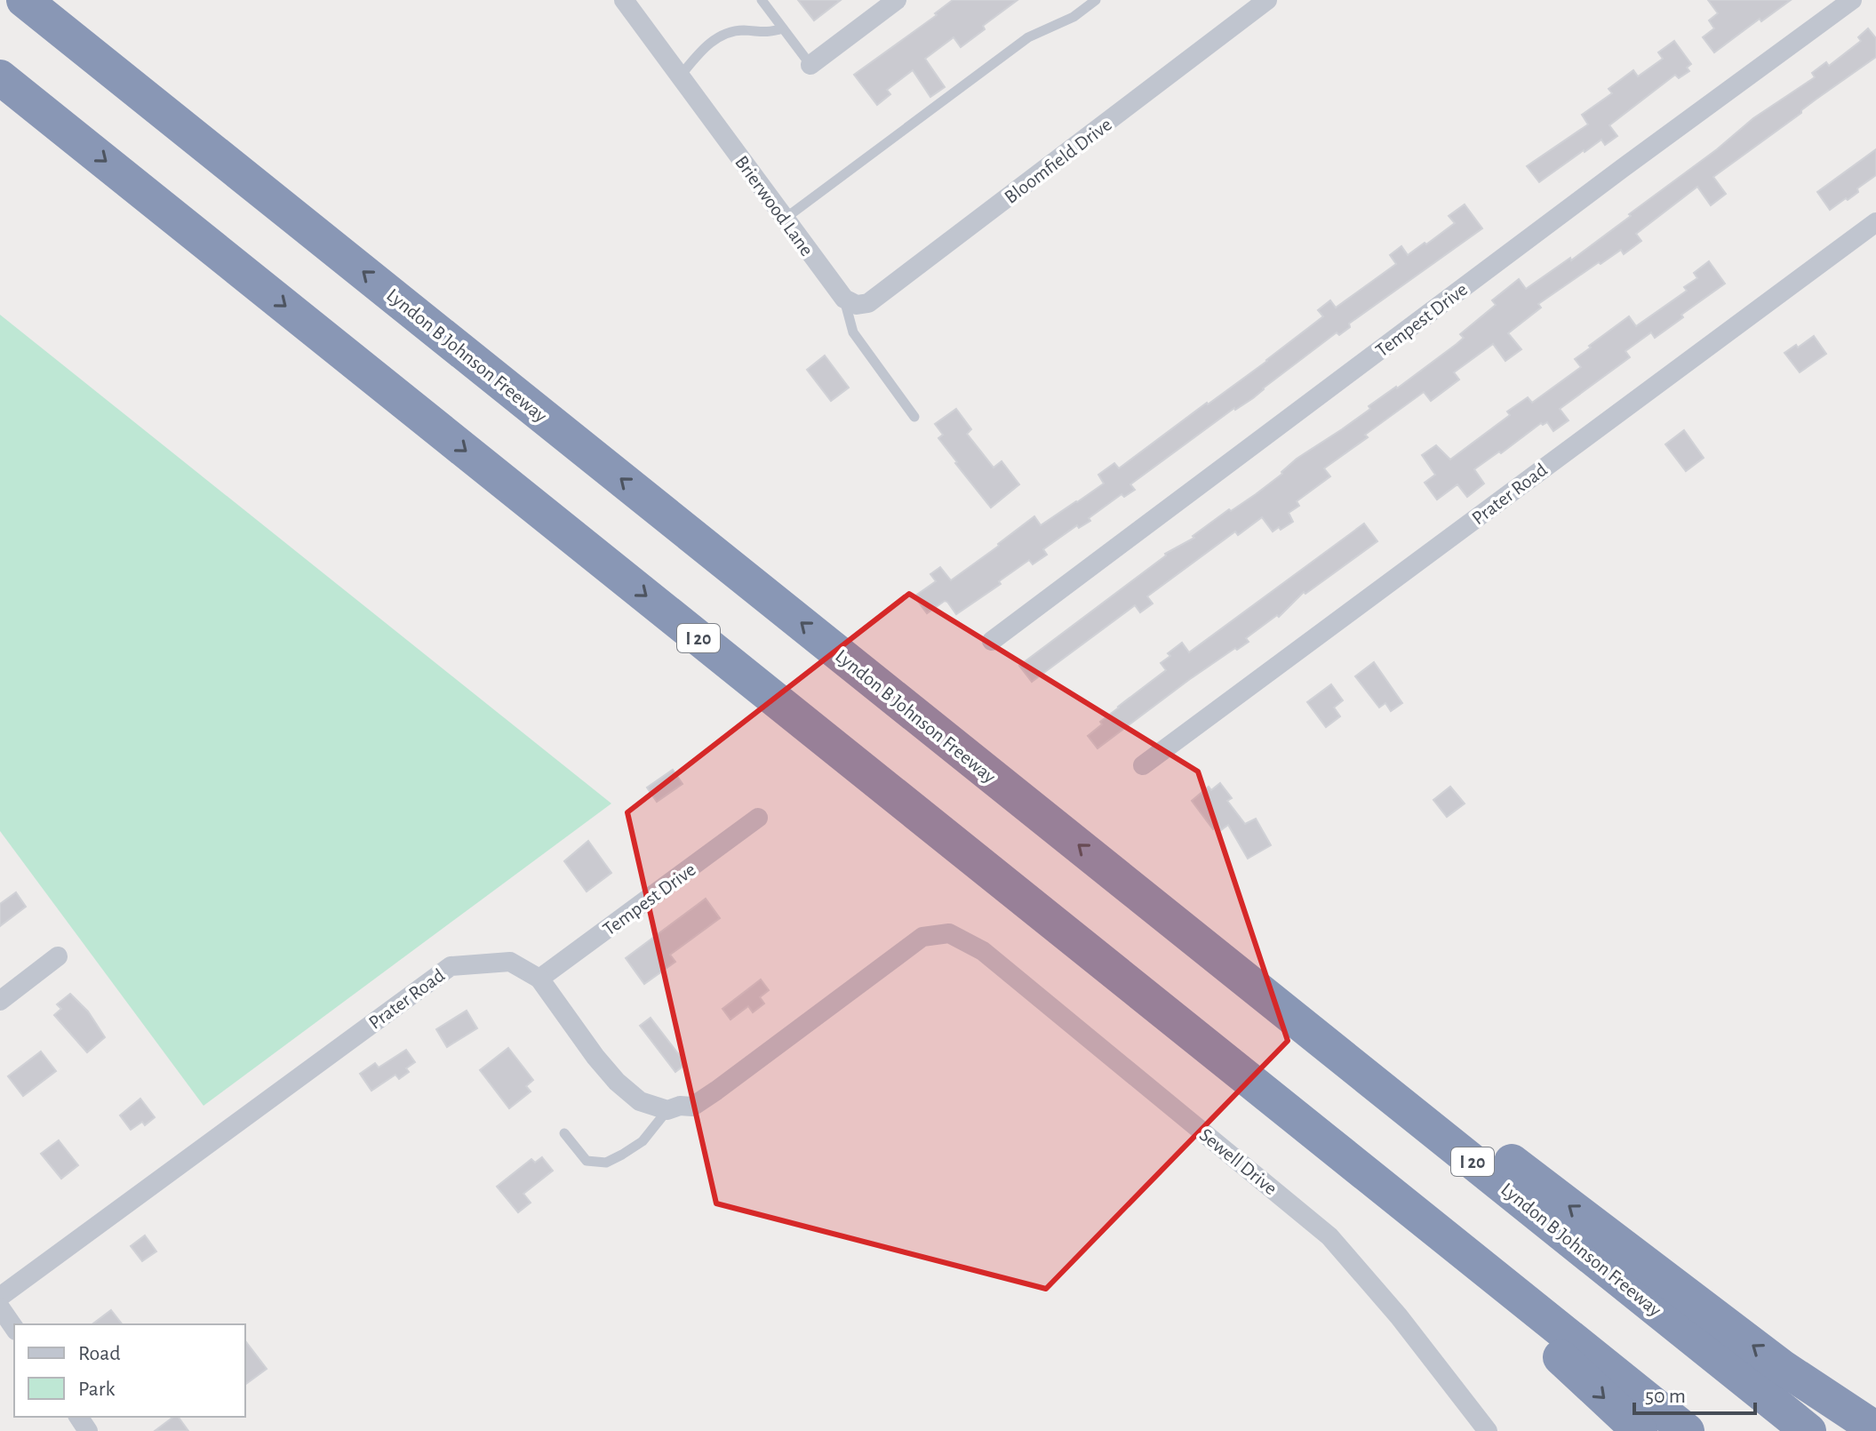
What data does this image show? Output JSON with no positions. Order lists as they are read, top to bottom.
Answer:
{
  "streets": {
    "highway": ["Lyndon B Johnson Freeway", "I 20"],
    "street": [
      "Bloomfield Drive",
      "Brierwood Lane",
      "Tempest Drive",
      "Prater Road",
      "Sewell Drive"
    ]
  },
  "crossings": [
    ["Bloomfield Drive", "Brierwood Lane"],
    ["Tempest Drive", "Prater Road"],
    ["Prater Road", "Sewell Drive"]
  ],
  "legend": ["Road", "Park"],
  "scale_bar": "50 m"
}
